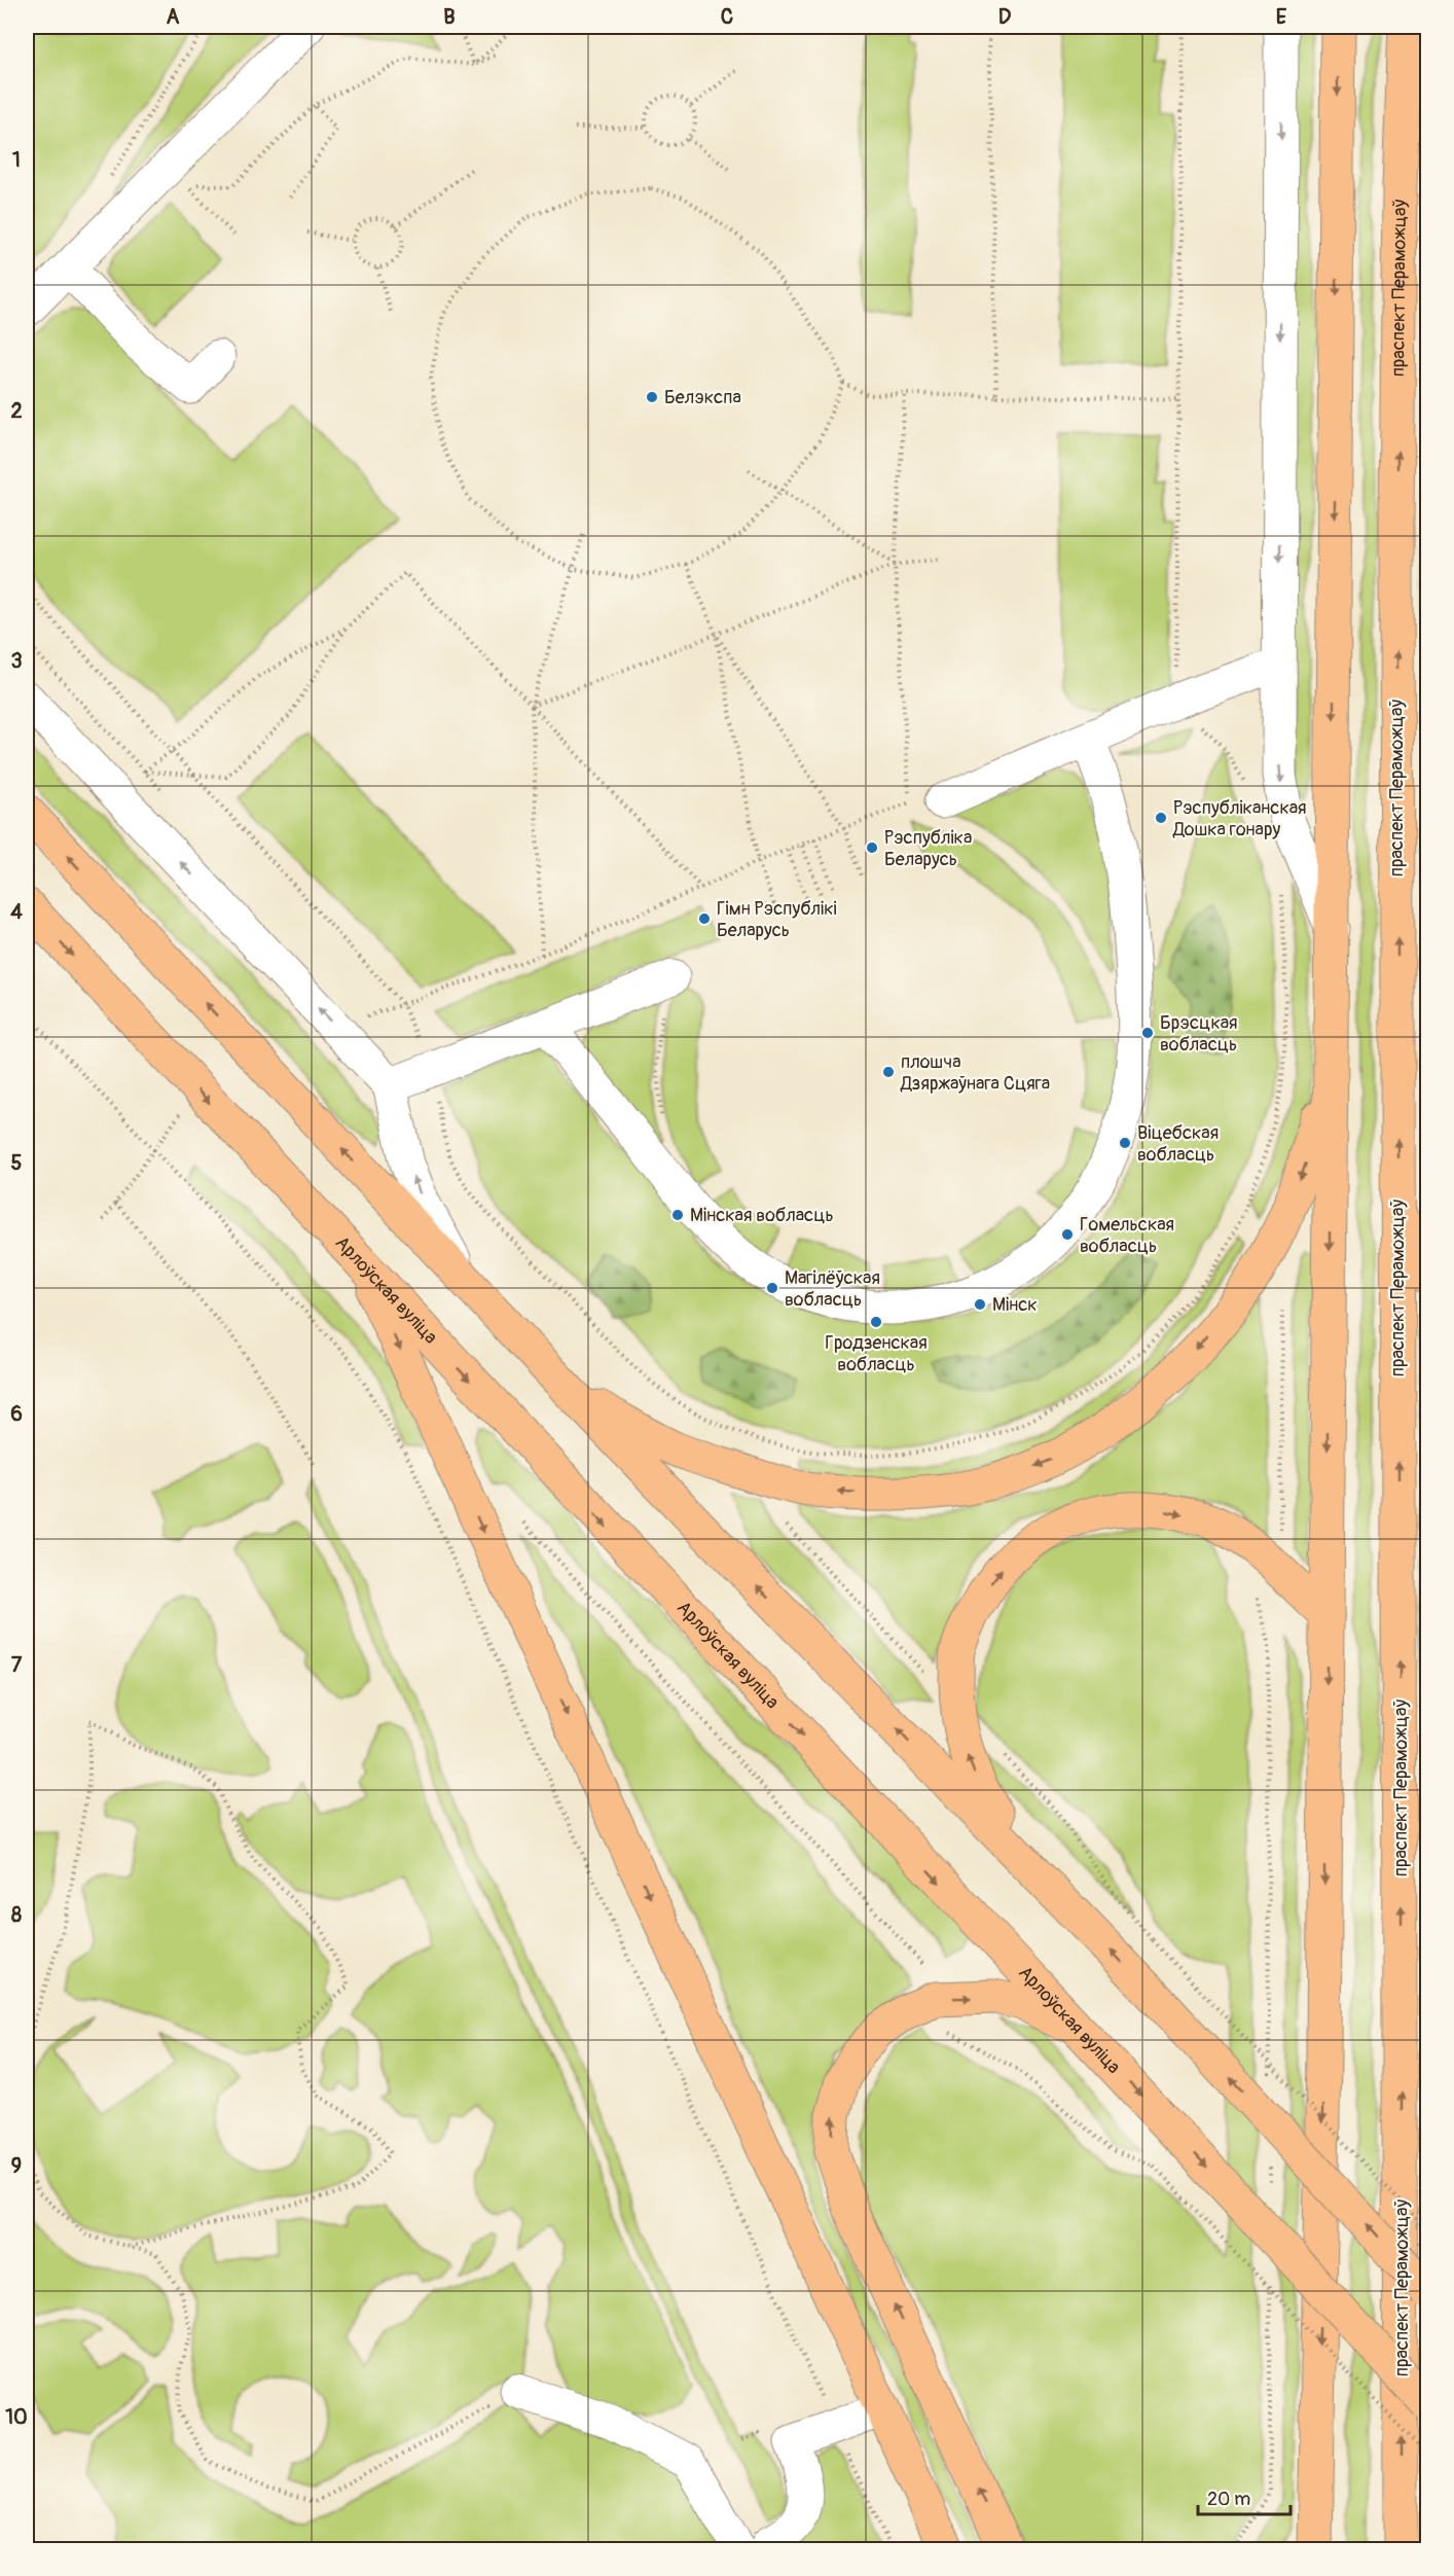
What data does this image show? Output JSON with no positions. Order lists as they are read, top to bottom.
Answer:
{
  "streets": {
    "main road": ["праспект Пераможцаў", "Арлоўская вуліца"]
  },
  "places": [
    "Белэкспа",
    "Рэспубліканская Дошка гонару",
    "Рэспубліка Беларусь",
    "Гімн Рэспублікі Беларусь",
    "Брэсцкая вобласць",
    "плошча Дзяржаўнага Сцяга",
    "Віцебская вобласць",
    "Мінская вобласць",
    "Гомельская вобласць",
    "Магілёўская вобласць",
    "Мінск",
    "Гродзенская вобласць"
  ],
  "scale_bar": "20 m",
  "grid": {
    "columns": [
      "A",
      "B",
      "C",
      "D",
      "E"
    ],
    "rows": [
      "1",
      "2",
      "3",
      "4",
      "5",
      "6",
      "7",
      "8",
      "9",
      "10"
    ]
  }
}
